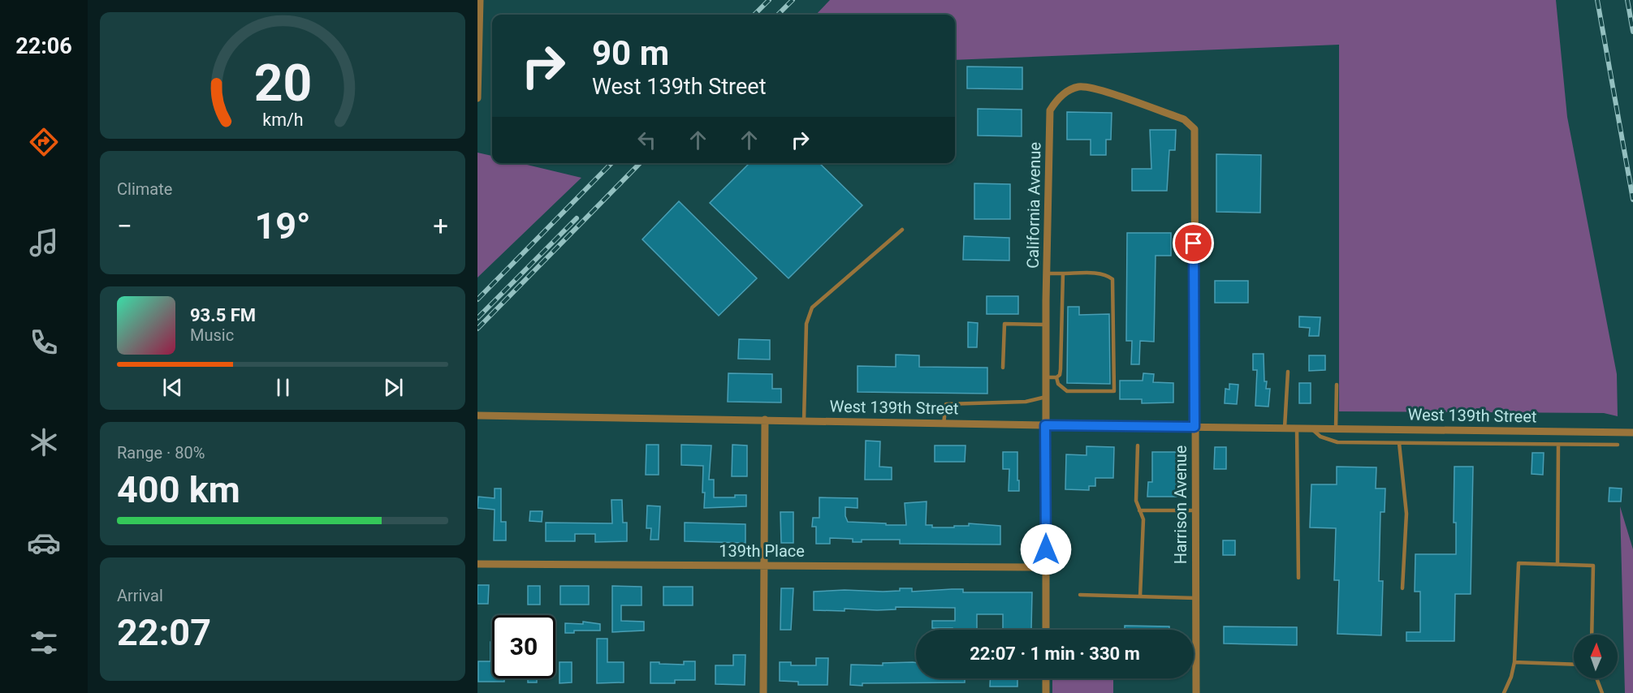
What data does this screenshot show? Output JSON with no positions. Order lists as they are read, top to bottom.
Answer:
{
  "streets": {
    "street": [
      "California Avenue",
      "West 139th Street",
      "Harrison Avenue",
      "139th Place"
    ]
  },
  "crossings": [
    ["California Avenue", "West 139th Street"],
    ["California Avenue", "Harrison Avenue"],
    ["West 139th Street", "Harrison Avenue"]
  ],
  "north": "top",
  "page": {
    "tabs": "22:06",
    "turn": ["90 m", "West 139th Street"],
    "tile": [
      "Climate",
      ["Range · 80%", "400 km"],
      ["Arrival", "22:07"]
    ],
    "heat": ["−", "19°", "+"],
    "song": ["93.5 FM", "Music"],
    "limit": "30",
    "trip": "22:07 · 1 min · 330 m",
    "gauge": ["20", "km/h"]
  }
}
